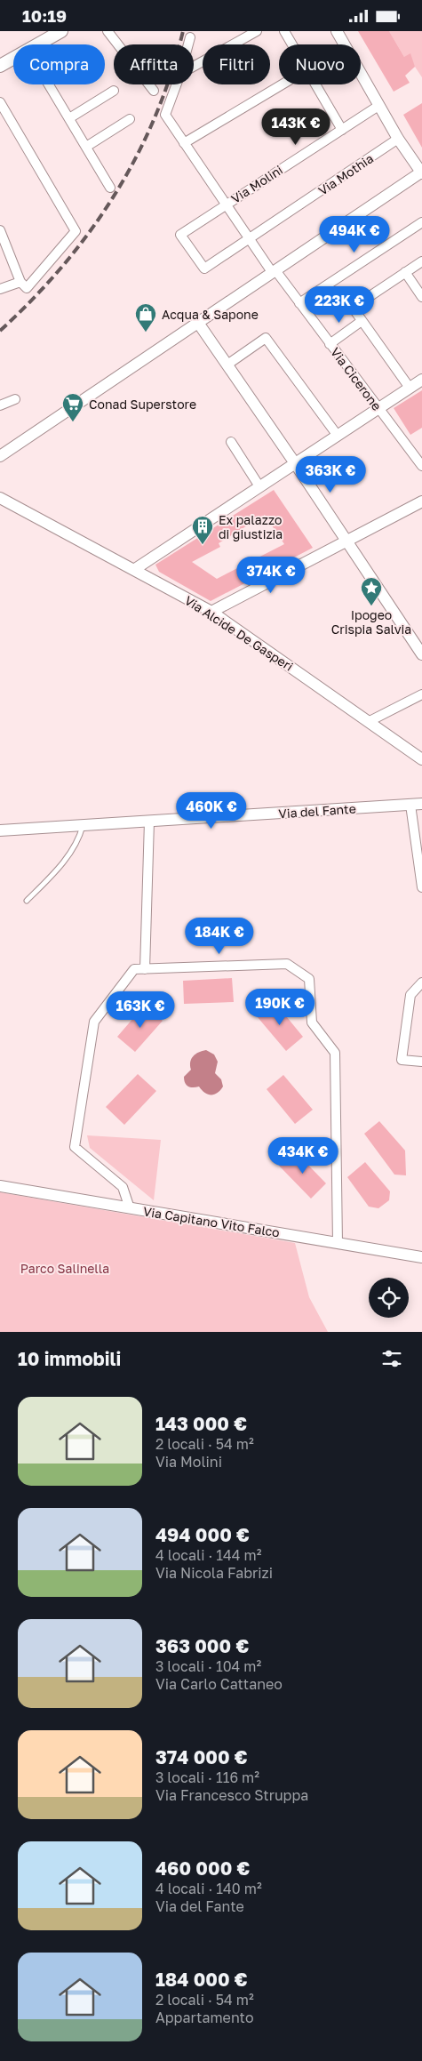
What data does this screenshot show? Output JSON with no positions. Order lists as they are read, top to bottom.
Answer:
{
  "streets": {
    "street": [
      "Via Mothia",
      "Via Molini",
      "Via Cicerone",
      "Via Alcide De Gasperi",
      "Via del Fante",
      "Via Capitano Vito Falco"
    ]
  },
  "crossings": [
    ["Via Mothia", "Via Molini"],
    ["Via Mothia", "Via Cicerone"],
    ["Via Molini", "Via Cicerone"]
  ],
  "parks": ["Parco Salinella"],
  "places": {
    "shop": ["Acqua & Sapone"],
    "supermarket": ["Conad Superstore"],
    "building": ["Ex palazzo di giustizia"],
    "place": ["Ipogeo Crispia Salvia"]
  },
  "page": {
    "status": "10:19",
    "chip": [
      "Compra",
      "Affitta",
      "Filtri",
      "Nuovo"
    ],
    "price": [
      "143K €",
      "494K €",
      "223K €",
      "363K €",
      "374K €",
      "460K €",
      "184K €",
      "190K €",
      "163K €",
      "434K €"
    ],
    "heading": "10 immobili",
    "list": [
      {
        "name": "143 000 €",
        "note": "2 locali · 54 m² · Via Molini"
      },
      {
        "name": "494 000 €",
        "note": "4 locali · 144 m² · Via Nicola Fabrizi"
      },
      {
        "name": "363 000 €",
        "note": "3 locali · 104 m² · Via Carlo Cattaneo"
      },
      {
        "name": "374 000 €",
        "note": "3 locali · 116 m² · Via Francesco Struppa"
      },
      {
        "name": "460 000 €",
        "note": "4 locali · 140 m² · Via del Fante"
      },
      {
        "name": "184 000 €",
        "note": "2 locali · 54 m² · Appartamento"
      }
    ]
  }
}
